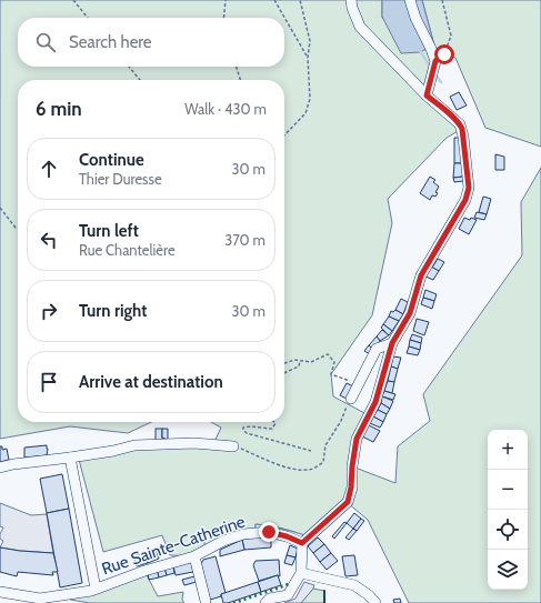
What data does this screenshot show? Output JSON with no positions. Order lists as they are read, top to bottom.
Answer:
{
  "streets": {
    "street": ["Rue Sainte-Catherine"]
  },
  "page": {
    "search": "Search here",
    "heading": ["6 min", "Walk · 430 m"],
    "list": [
      ["Continue", "Thier Duresse", "30 m"],
      ["Turn left", "Rue Chantelière", "370 m"],
      ["Turn right", "30 m"],
      "Arrive at destination"
    ],
    "map_buttons": ["+", "−"]
  }
}
